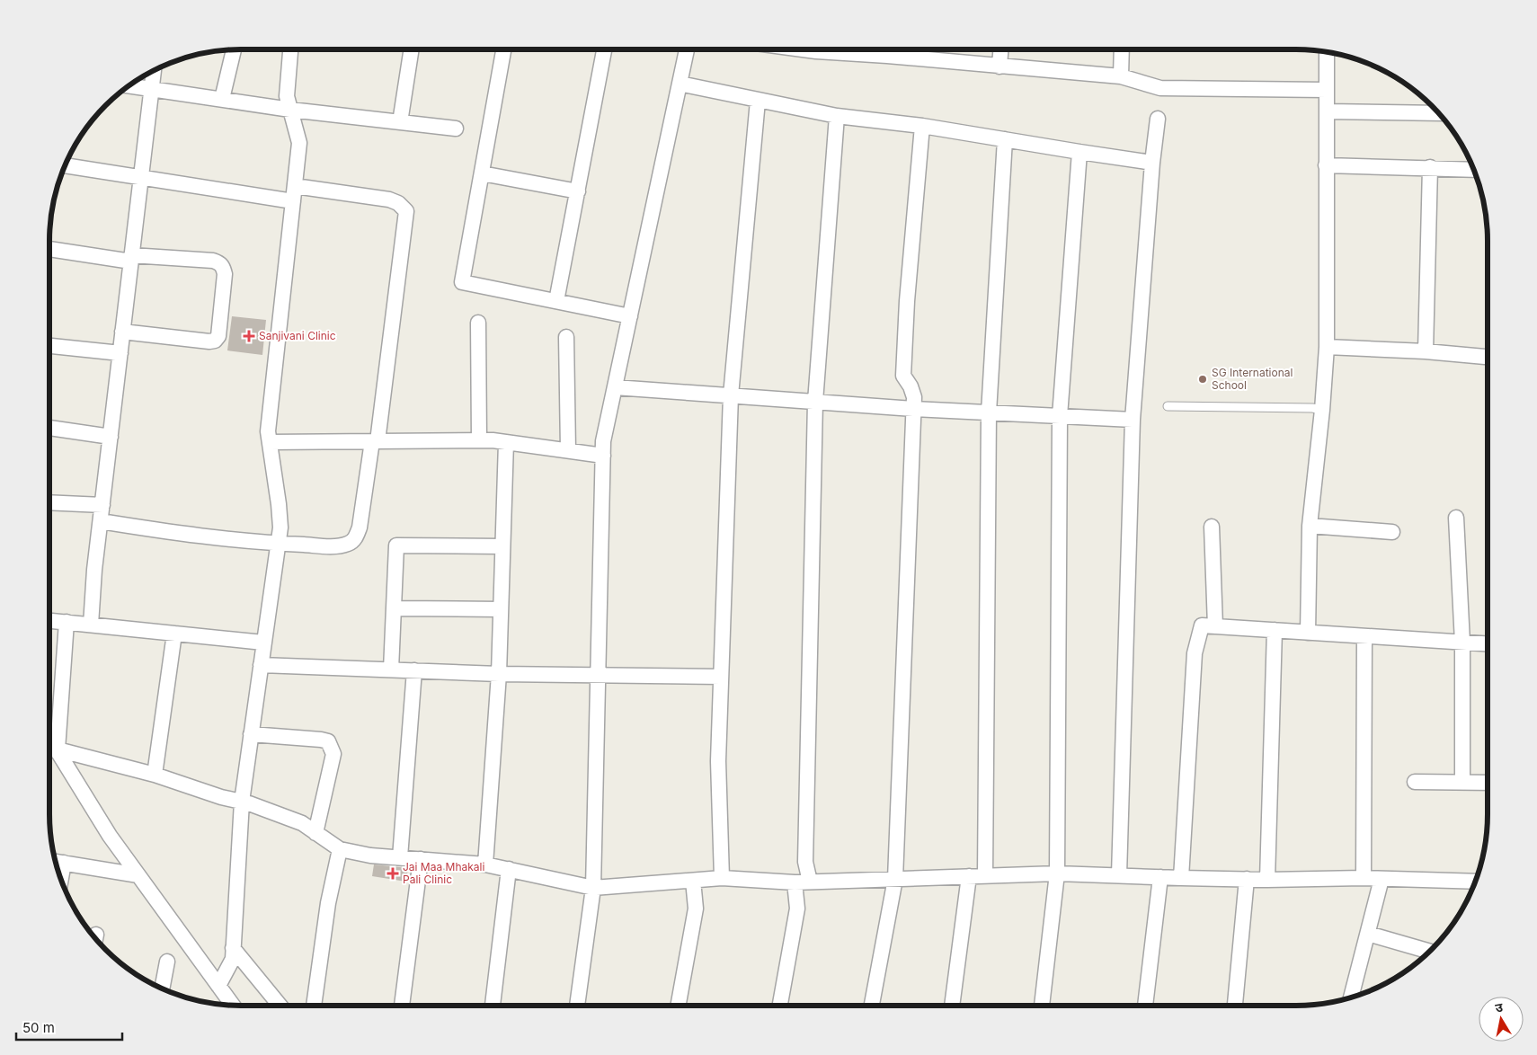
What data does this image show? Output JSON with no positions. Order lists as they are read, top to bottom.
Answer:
{
  "places": {
    "health": ["Sanjivani Clinic", "Jai Maa Mhakali Pali Clinic"],
    "other": ["SG International School"]
  },
  "scale_bar": "50 m",
  "north": "top"
}
